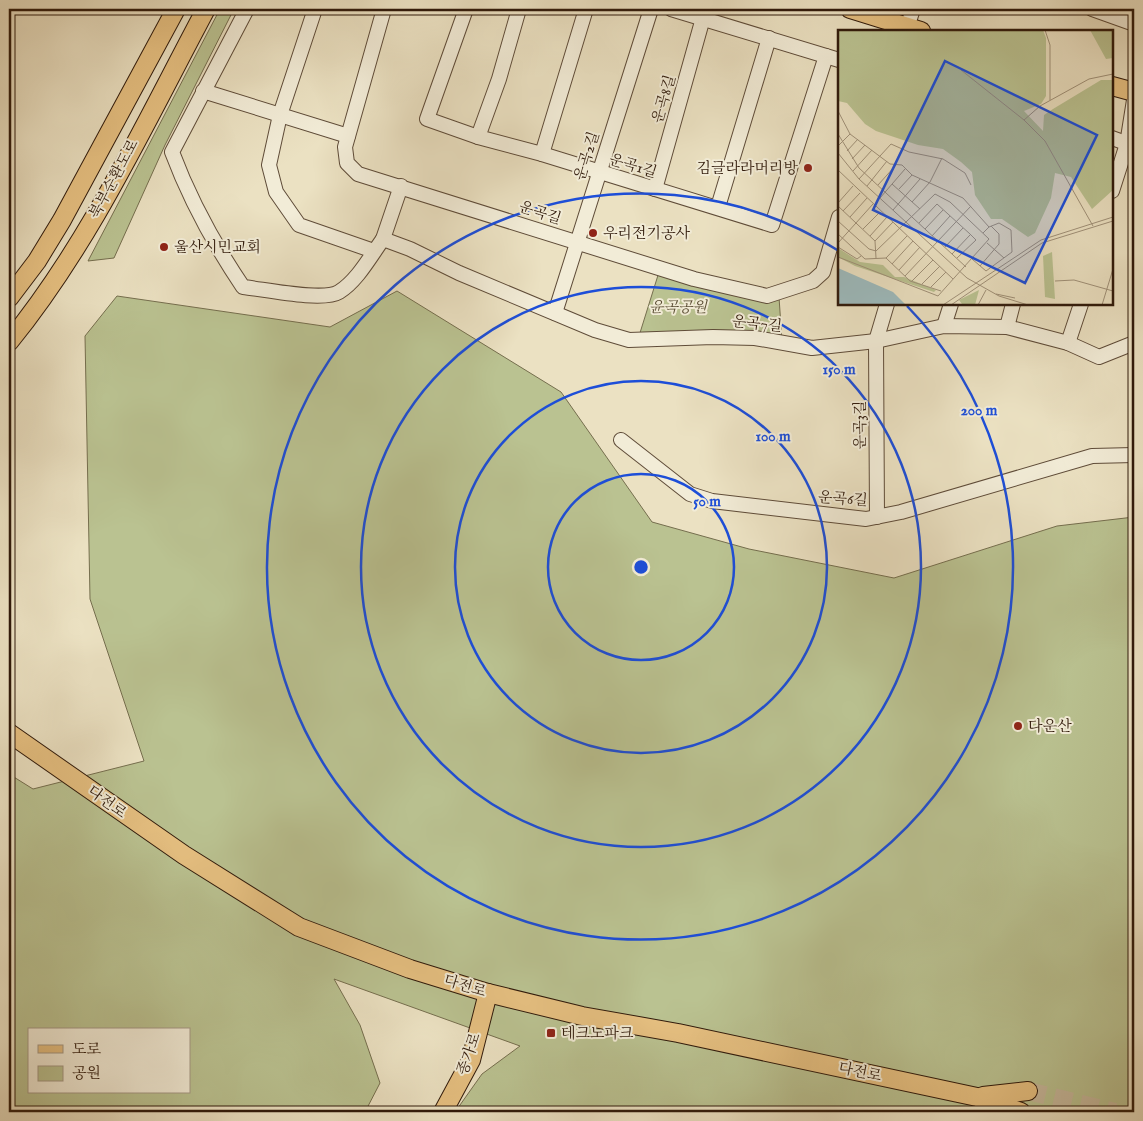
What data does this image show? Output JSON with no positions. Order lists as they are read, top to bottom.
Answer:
{
  "streets": {
    "main road": ["북부순환도로", "다전로", "종가로"],
    "street": [
      "운곡8길",
      "운곡2길",
      "운곡1길",
      "운곡길",
      "운곡7길",
      "운곡3길",
      "운곡6길"
    ]
  },
  "crossings": [
    ["운곡8길", "운곡1길"],
    ["운곡2길", "운곡1길"],
    ["운곡2길", "운곡길"],
    ["운곡2길", "운곡7길"],
    ["운곡7길", "운곡3길"],
    ["운곡3길", "운곡6길"],
    ["다전로", "종가로"]
  ],
  "parks": ["윤곡공원"],
  "places": {
    "other": [
      "김글라라머리방",
      "우리전기공사",
      "울산시민교회",
      "다운산"
    ],
    "transit": ["테크노파크"]
  },
  "legend": ["도로", "공원"],
  "rings": [
    "150 m",
    "200 m",
    "100 m",
    "50 m"
  ]
}
